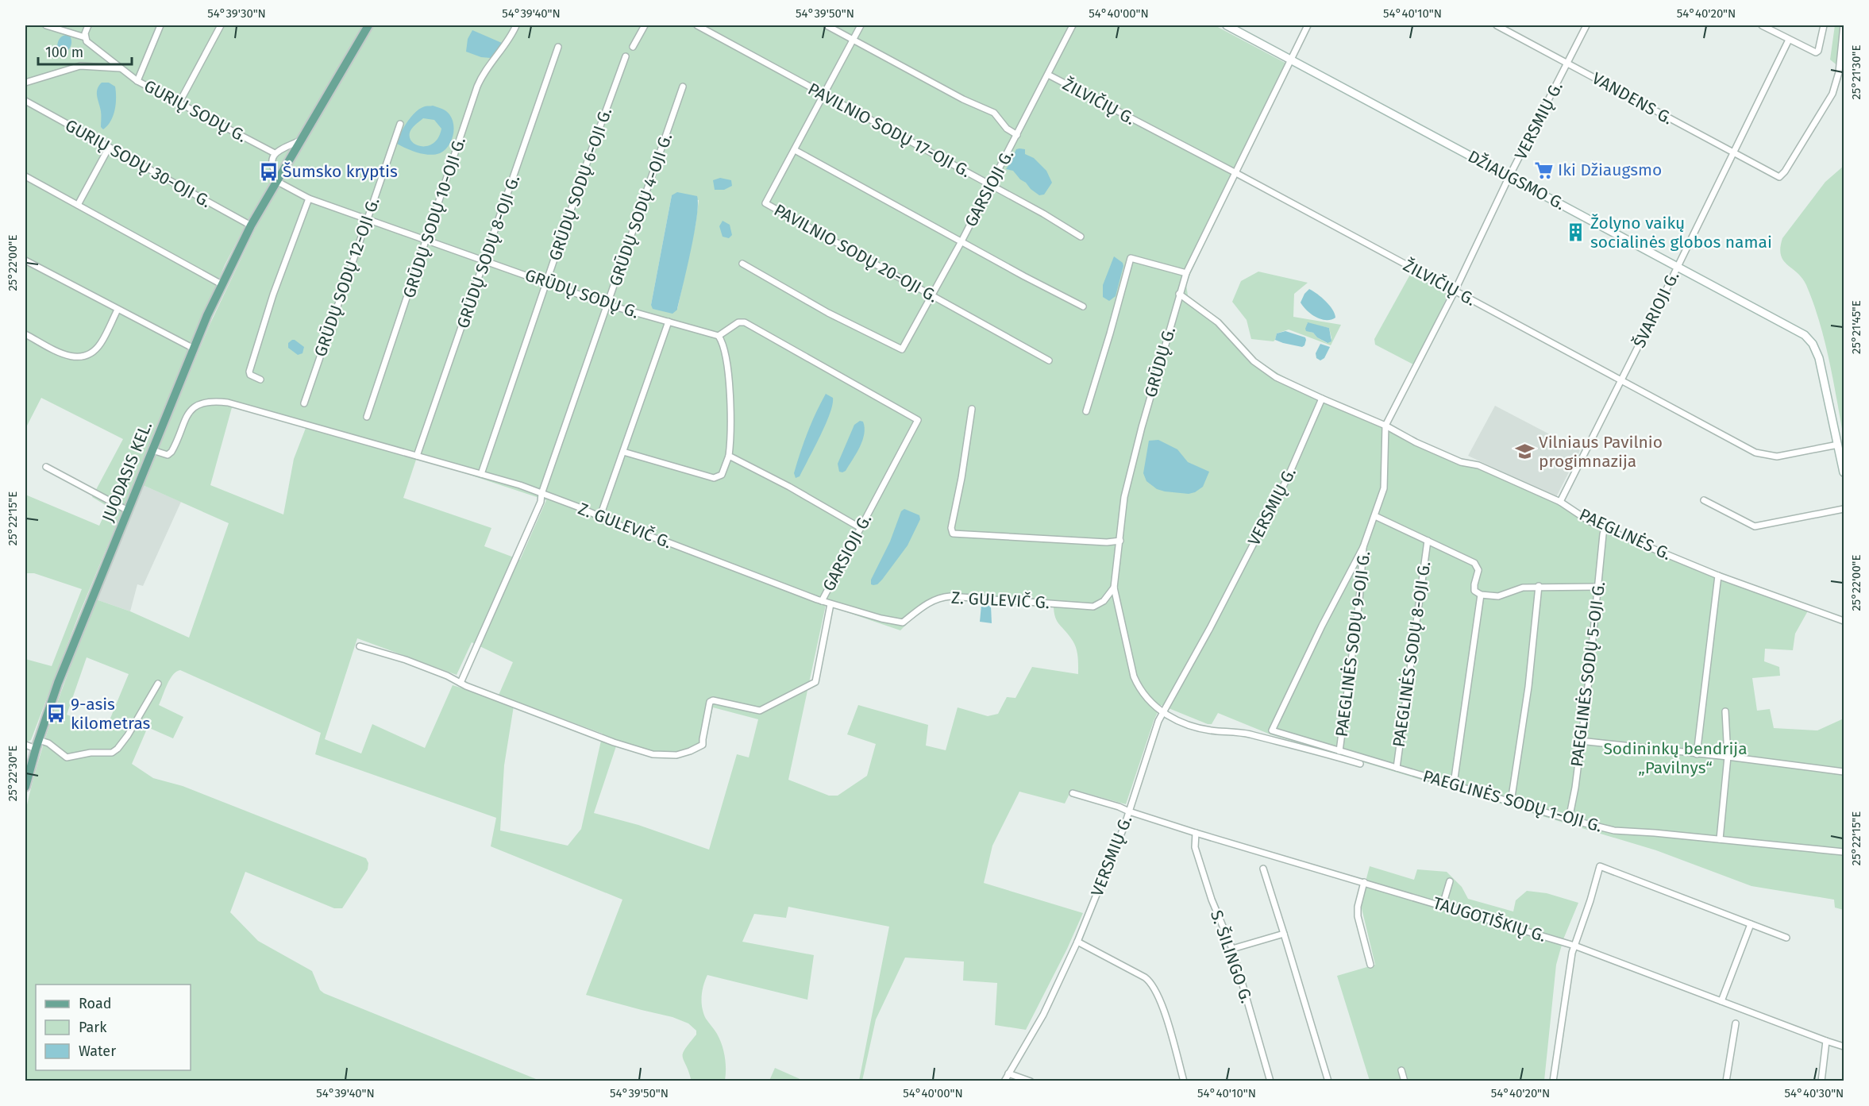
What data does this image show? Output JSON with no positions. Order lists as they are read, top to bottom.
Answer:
{
  "streets": {
    "main road": ["JUODASIS KEL."],
    "street": [
      "VANDENS G.",
      "ŽILVIČIŲ G.",
      "GURIŲ SODŲ G.",
      "VERSMIŲ G.",
      "PAVILNIO SODŲ 17-OJI G.",
      "GURIŲ SODŲ 30-OJI G.",
      "DŽIAUGSMO G.",
      "GRŪDŲ SODŲ 6-OJI G.",
      "GARSIOJI G.",
      "GRŪDŲ SODŲ 4-OJI G.",
      "GRŪDŲ SODŲ 10-OJI G.",
      "GRŪDŲ SODŲ 8-OJI G.",
      "PAVILNIO SODŲ 20-OJI G.",
      "GRŪDŲ SODŲ 12-OJI G.",
      "GRŪDŲ SODŲ G.",
      "ŠVARIOJI G.",
      "GRŪDŲ G.",
      "Z. GULEVIČ G.",
      "PAEGLINĖS G.",
      "PAEGLINĖS SODŲ 9-OJI G.",
      "PAEGLINĖS SODŲ 8-OJI G.",
      "PAEGLINĖS SODŲ 5-OJI G.",
      "PAEGLINĖS SODŲ 1-OJI G.",
      "TAUGOTIŠKIŲ G.",
      "S. ŠILINGO G."
    ]
  },
  "crossings": [
    ["VANDENS G.", "VERSMIŲ G."],
    ["VANDENS G.", "ŠVARIOJI G."],
    ["ŽILVIČIŲ G.", "VERSMIŲ G."],
    ["ŽILVIČIŲ G.", "DŽIAUGSMO G."],
    ["ŽILVIČIŲ G.", "GARSIOJI G."],
    ["ŽILVIČIŲ G.", "ŠVARIOJI G."],
    ["ŽILVIČIŲ G.", "GRŪDŲ G."],
    ["VERSMIŲ G.", "DŽIAUGSMO G."],
    ["VERSMIŲ G.", "GRŪDŲ G."],
    ["VERSMIŲ G.", "PAEGLINĖS G."],
    ["VERSMIŲ G.", "PAEGLINĖS SODŲ 9-OJI G."],
    ["VERSMIŲ G.", "TAUGOTIŠKIŲ G."],
    ["PAVILNIO SODŲ 17-OJI G.", "GARSIOJI G."],
    ["PAVILNIO SODŲ 17-OJI G.", "PAVILNIO SODŲ 20-OJI G."],
    ["GURIŲ SODŲ 30-OJI G.", "JUODASIS KEL."],
    ["DŽIAUGSMO G.", "ŠVARIOJI G."],
    ["DŽIAUGSMO G.", "GRŪDŲ G."],
    ["GRŪDŲ SODŲ 6-OJI G.", "GRŪDŲ SODŲ G."],
    ["GRŪDŲ SODŲ 6-OJI G.", "Z. GULEVIČ G."],
    ["GARSIOJI G.", "PAVILNIO SODŲ 20-OJI G."],
    ["GARSIOJI G.", "GRŪDŲ SODŲ G."],
    ["GARSIOJI G.", "Z. GULEVIČ G."],
    ["GRŪDŲ SODŲ 4-OJI G.", "GRŪDŲ SODŲ G."],
    ["GRŪDŲ SODŲ 4-OJI G.", "Z. GULEVIČ G."],
    ["GRŪDŲ SODŲ 10-OJI G.", "GRŪDŲ SODŲ G."],
    ["GRŪDŲ SODŲ 8-OJI G.", "GRŪDŲ SODŲ G."],
    ["GRŪDŲ SODŲ 8-OJI G.", "Z. GULEVIČ G."],
    ["GRŪDŲ SODŲ 12-OJI G.", "GRŪDŲ SODŲ G."],
    ["GRŪDŲ SODŲ G.", "JUODASIS KEL."],
    ["ŠVARIOJI G.", "PAEGLINĖS G."],
    ["GRŪDŲ G.", "Z. GULEVIČ G."],
    ["JUODASIS KEL.", "Z. GULEVIČ G."],
    ["PAEGLINĖS G.", "PAEGLINĖS SODŲ 9-OJI G."],
    ["PAEGLINĖS G.", "PAEGLINĖS SODŲ 5-OJI G."],
    ["PAEGLINĖS SODŲ 9-OJI G.", "PAEGLINĖS SODŲ 1-OJI G."],
    ["PAEGLINĖS SODŲ 8-OJI G.", "PAEGLINĖS SODŲ 1-OJI G."],
    ["PAEGLINĖS SODŲ 5-OJI G.", "PAEGLINĖS SODŲ 1-OJI G."],
    ["TAUGOTIŠKIŲ G.", "S. ŠILINGO G."]
  ],
  "parks": ["Sodininkų bendrija „Pavilnys“"],
  "places": {
    "supermarket": ["Iki Džiaugsmo"],
    "bus stop": ["Šumsko kryptis", "9-asis kilometras"],
    "building": ["Žolyno vaikų socialinės globos namai"],
    "school or university": ["Vilniaus Pavilnio progimnazija"]
  },
  "legend": ["Road", "Park", "Water"],
  "scale_bar": "100 m",
  "coordinates": [
    "54°39'30\"N",
    "54°39'40\"N",
    "54°39'50\"N",
    "54°40'00\"N",
    "54°40'10\"N",
    "54°40'20\"N",
    "25°21'30\"E",
    "25°22'00\"E",
    "25°21'45\"E",
    "25°22'15\"E",
    "25°22'30\"E",
    "54°40'30\"N"
  ]
}
